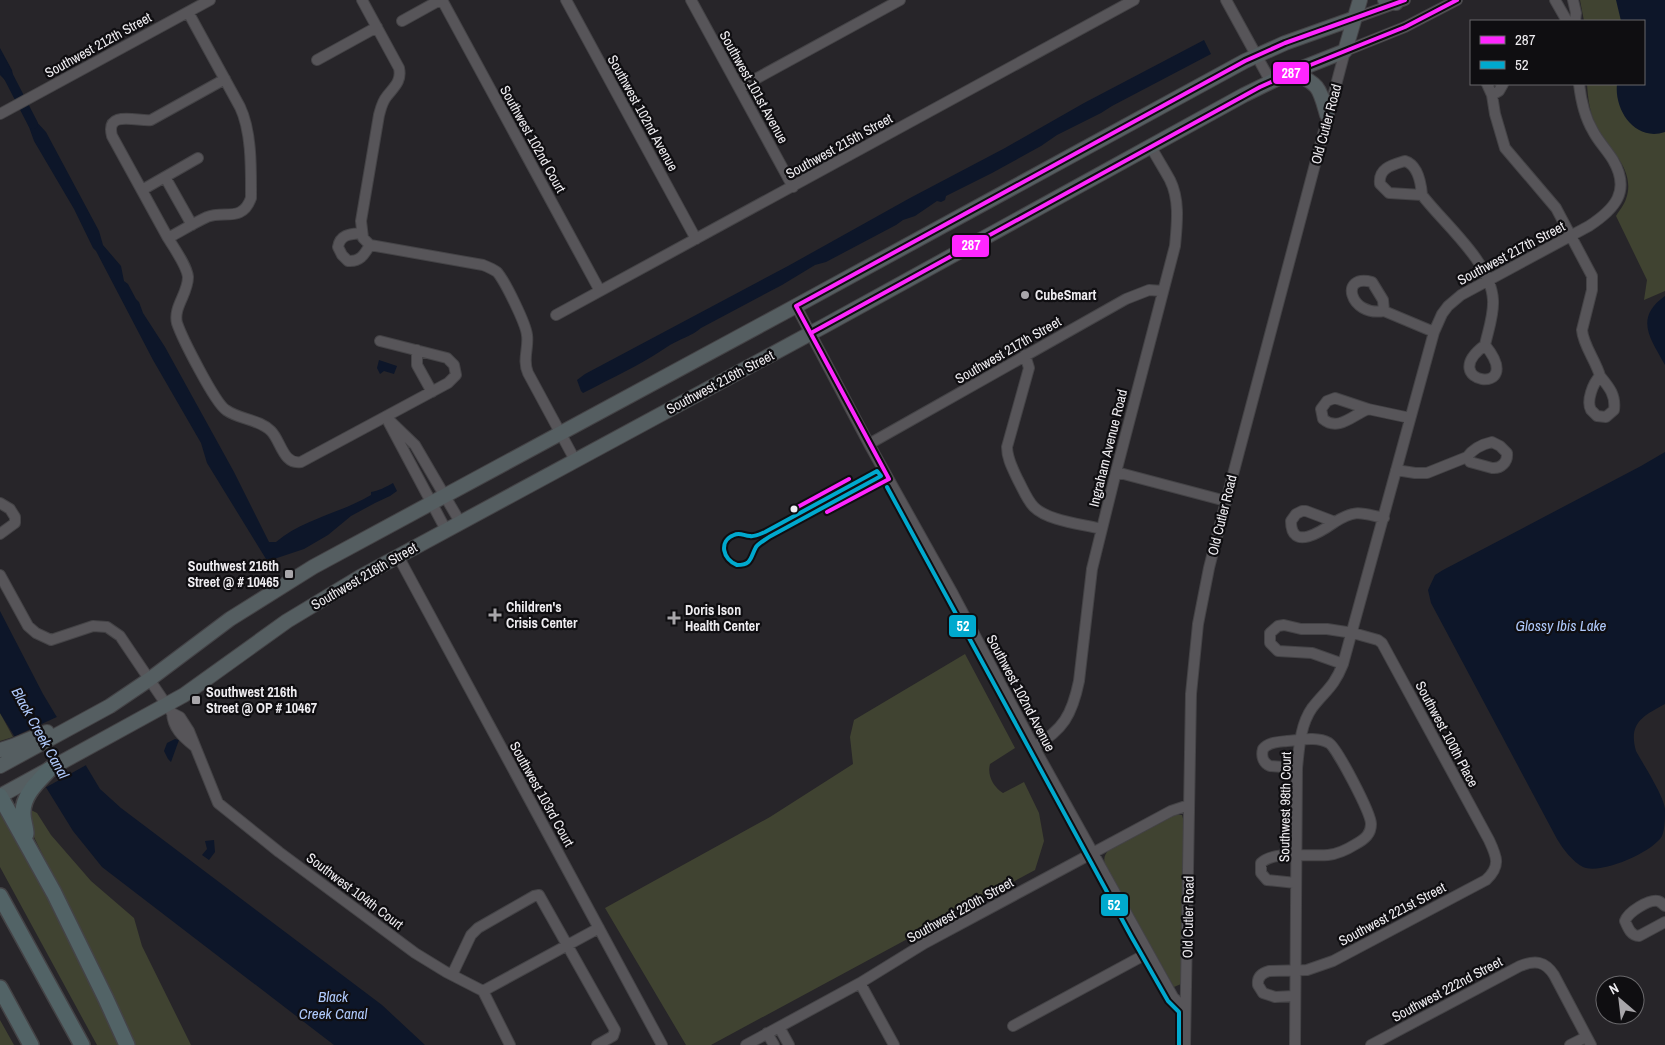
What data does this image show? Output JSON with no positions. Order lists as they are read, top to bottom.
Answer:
{
  "streets": {
    "main road": ["Old Cutler Road", "Southwest 216th Street"],
    "street": [
      "Southwest 212th Street",
      "Southwest 101st Avenue",
      "Southwest 102nd Avenue",
      "Southwest 102nd Court",
      "Southwest 215th Street",
      "Southwest 217th Street",
      "Ingraham Avenue Road",
      "Southwest 100th Place",
      "Southwest 103rd Court",
      "Southwest 98th Court",
      "Southwest 104th Court",
      "Southwest 220th Street",
      "Southwest 221st Street",
      "Southwest 222nd Street"
    ]
  },
  "crossings": [
    ["Southwest 101st Avenue", "Southwest 215th Street"],
    ["Southwest 102nd Avenue", "Old Cutler Road"],
    ["Southwest 102nd Avenue", "Southwest 215th Street"],
    ["Southwest 102nd Avenue", "Southwest 217th Street"],
    ["Southwest 102nd Avenue", "Southwest 216th Street"],
    ["Southwest 102nd Avenue", "Ingraham Avenue Road"],
    ["Southwest 102nd Avenue", "Southwest 220th Street"],
    ["Old Cutler Road", "Southwest 216th Street"],
    ["Old Cutler Road", "Southwest 220th Street"],
    ["Southwest 102nd Court", "Southwest 215th Street"],
    ["Southwest 217th Street", "Ingraham Avenue Road"],
    ["Southwest 217th Street", "Southwest 98th Court"],
    ["Southwest 216th Street", "Ingraham Avenue Road"],
    ["Southwest 216th Street", "Southwest 103rd Court"],
    ["Southwest 216th Street", "Southwest 104th Court"],
    ["Southwest 100th Place", "Southwest 98th Court"],
    ["Southwest 100th Place", "Southwest 221st Street"],
    ["Southwest 98th Court", "Southwest 221st Street"]
  ],
  "water": ["Glossy Ibis Lake", "Black Creek Canal"],
  "places": {
    "other": ["CubeSmart"],
    "transit": ["Southwest 216th Street @ # 10465", "Southwest 216th Street @ OP # 10467"],
    "health": ["Children's Crisis Center", "Doris Ison Health Center"]
  },
  "lines": ["transit line 287", "transit line 52"],
  "legend": ["287", "52"],
  "north": "top left"
}
